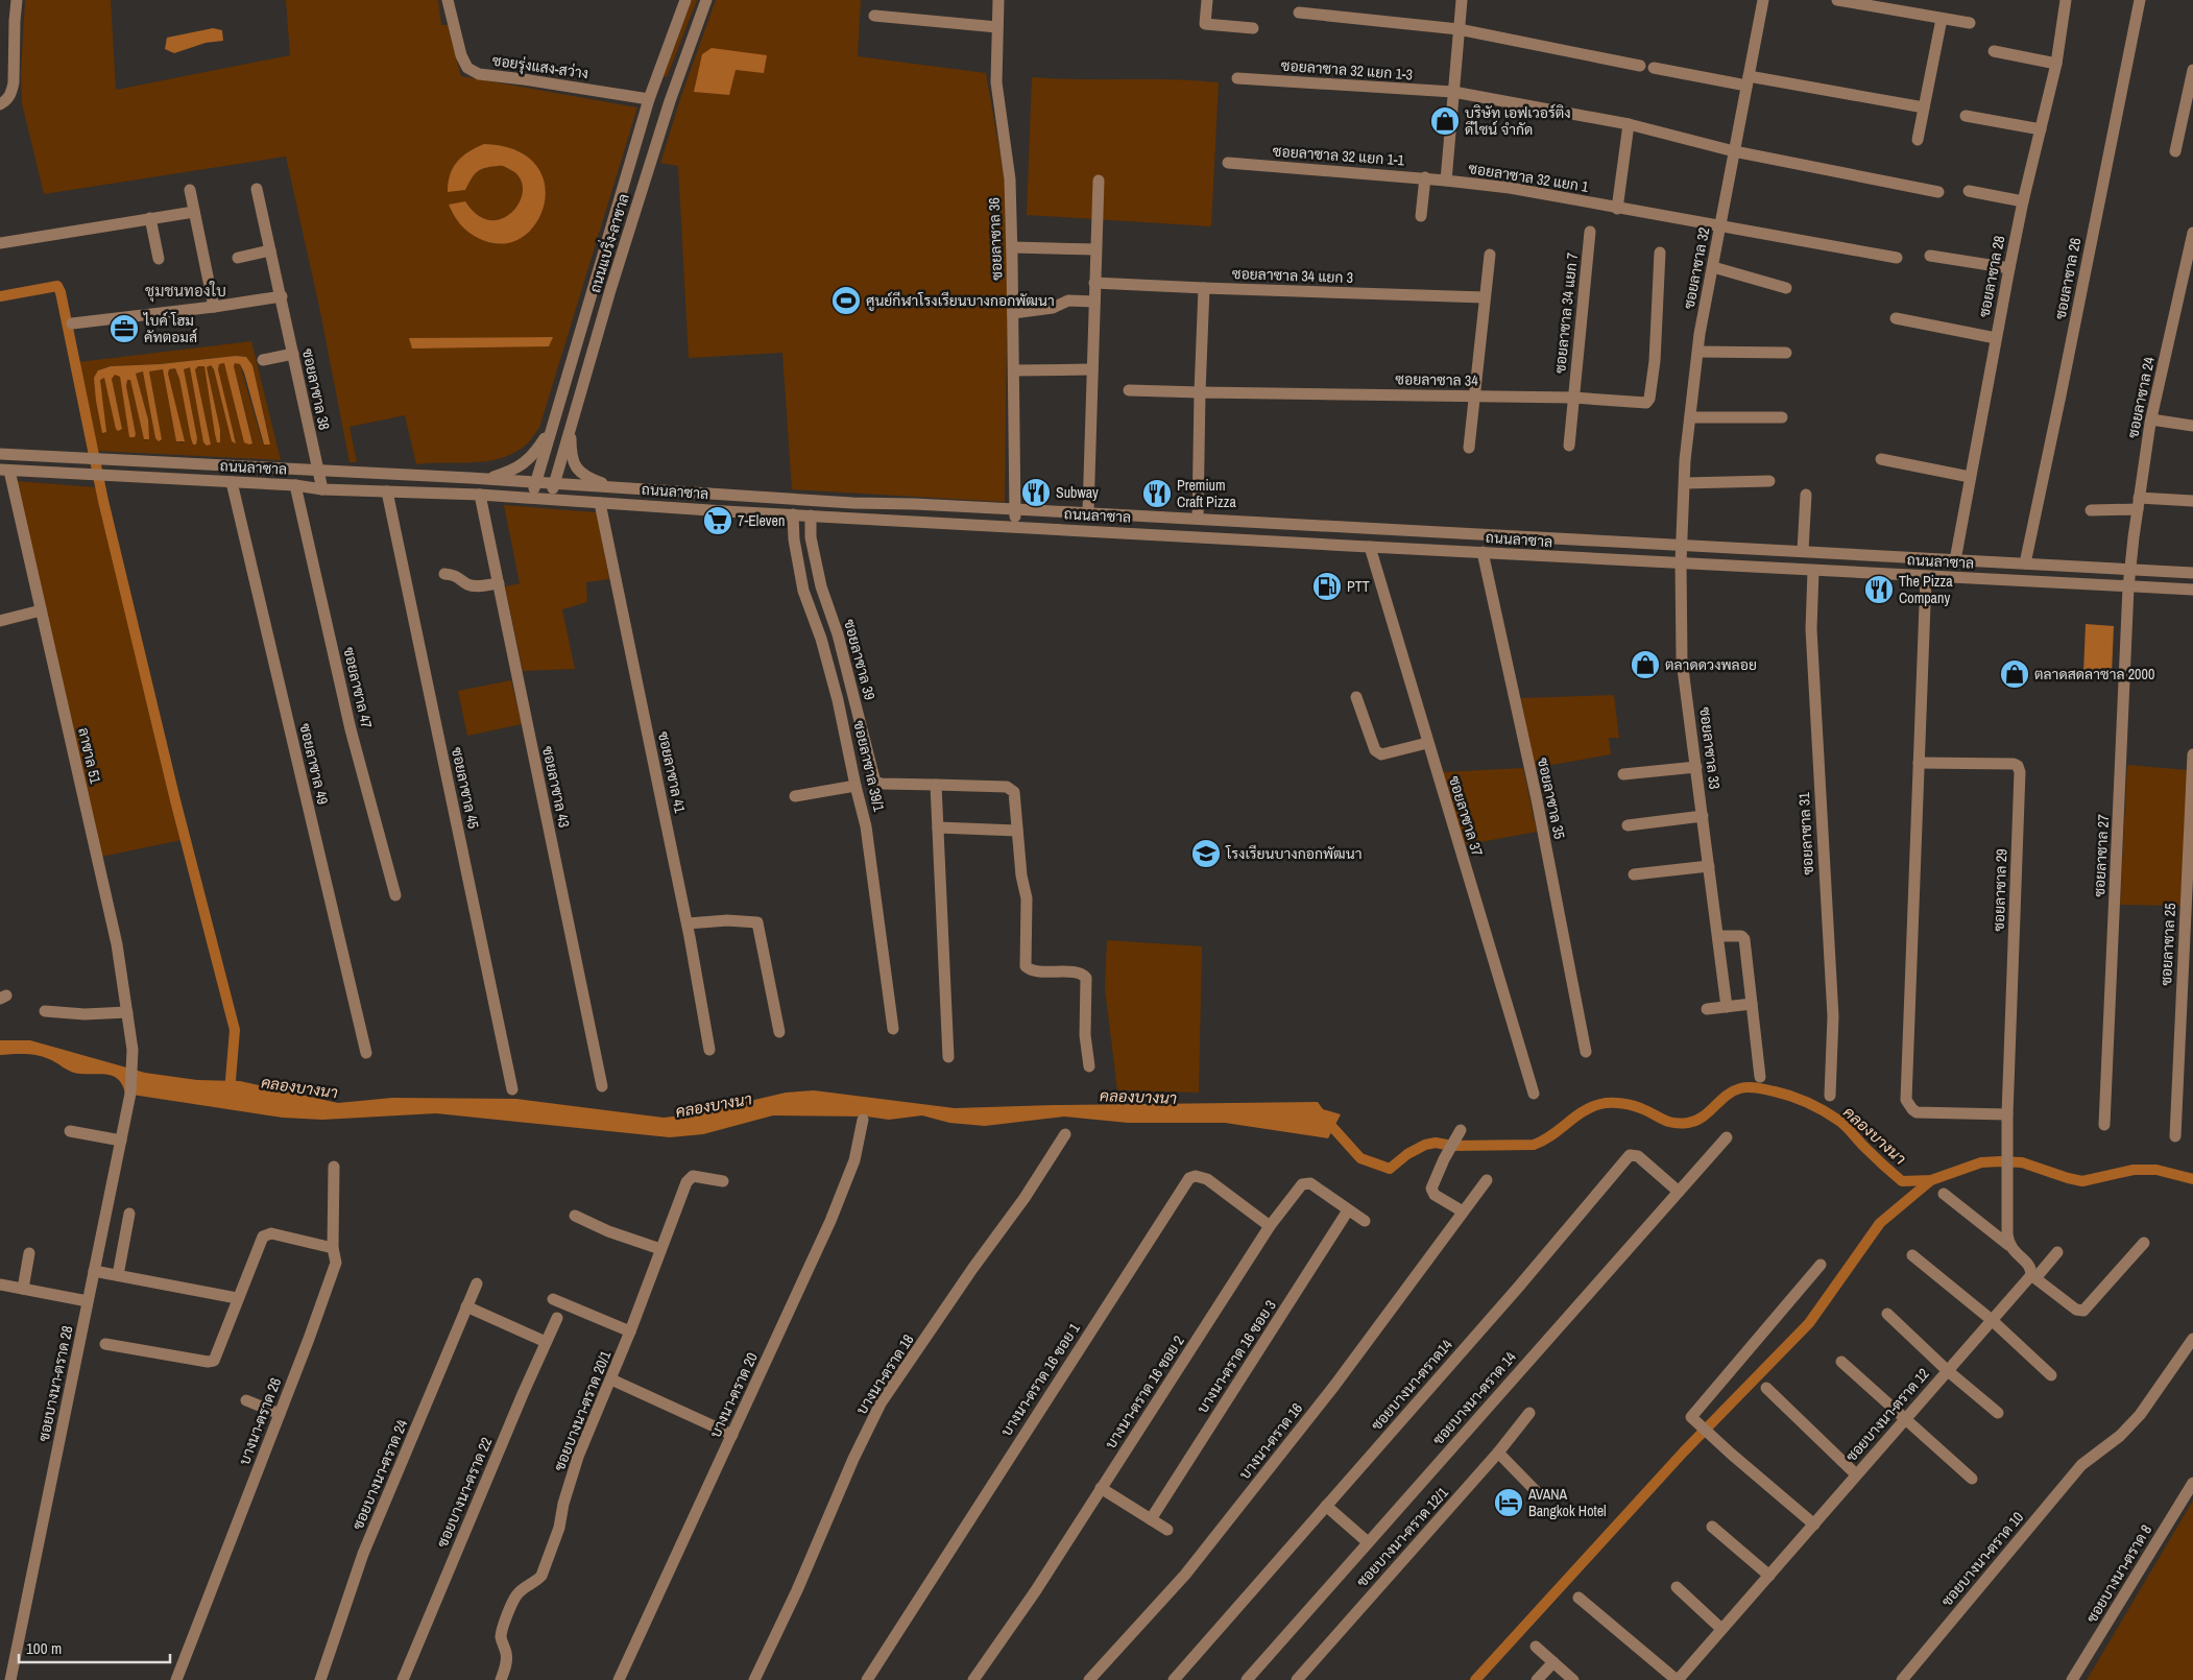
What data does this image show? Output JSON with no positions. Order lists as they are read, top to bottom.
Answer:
{
  "streets": {
    "street": [
      "ซอยรุ่งแสง-สว่าง",
      "ซอยลาซาล 32 แยก 1-3",
      "ซอยลาซาล 32 แยก 1-1",
      "ซอยลาซาล 32 แยก 1",
      "ซอยลาซาล 36",
      "ถนนแบริ่ง-ลาซาล",
      "ซอยลาซาล 32",
      "ซอยลาซาล 34 แยก 3",
      "ซอยลาซาล 28",
      "ซอยลาซาล 26",
      "ซอยลาซาล 34 แยก 7",
      "ซอยลาซาล 34",
      "ซอยลาซาล 38",
      "ซอยลาซาล 24",
      "ถนนลาซาล",
      "ซอยลาซาล 39",
      "ซอยลาซาล 47",
      "ซอยลาซาล 33",
      "ลาซาล 51",
      "ซอยลาซาล 49",
      "ซอยลาซาล 39/1",
      "ซอยลาซาล 41",
      "ซอยลาซาล 43",
      "ซอยลาซาล 45",
      "ซอยลาซาล 35",
      "ซอยลาซาล 37",
      "ซอยลาซาล 31",
      "ซอยลาซาล 27",
      "ซอยลาซาล 29",
      "ซอยลาซาล 25",
      "บางนา-ตราด 16 ซอย 3",
      "บางนา-ตราด 18",
      "บางนา-ตราด 16 ซอย 1",
      "ซอยบางนา-ตราด 28",
      "ซอยบางนา-ตราด14",
      "บางนา-ตราด 16 ซอย 2",
      "บางนา-ตราด 20",
      "ซอยบางนา-ตราด 14",
      "ซอยบางนา-ตราด 20/1",
      "ซอยบางนา-ตราด 12",
      "บางนา-ตราด 26",
      "บางนา-ตราด 16",
      "ซอยบางนา-ตราด 24",
      "ซอยบางนา-ตราด 22",
      "ซอยบางนา-ตราด 12/1",
      "ซอยบางนา-ตราด 10",
      "ซอยบางนา-ตราด 8"
    ]
  },
  "crossings": [
    ["ซอยรุ่งแสง-สว่าง", "ถนนแบริ่ง-ลาซาล"],
    ["ซอยลาซาล 32 แยก 1-3", "ซอยลาซาล 32 แยก 1"],
    ["ซอยลาซาล 32 แยก 1-3", "ซอยลาซาล 32"],
    ["ซอยลาซาล 32 แยก 1-1", "ซอยลาซาล 32 แยก 1"],
    ["ซอยลาซาล 32 แยก 1", "ซอยลาซาล 32"],
    ["ซอยลาซาล 36", "ถนนลาซาล"],
    ["ถนนแบริ่ง-ลาซาล", "ถนนลาซาล"],
    ["ซอยลาซาล 32", "ถนนลาซาล"],
    ["ซอยลาซาล 32", "ซอยลาซาล 33"],
    ["ซอยลาซาล 28", "ถนนลาซาล"],
    ["ซอยลาซาล 26", "ถนนลาซาล"],
    ["ซอยลาซาล 34 แยก 7", "ซอยลาซาล 34"],
    ["ซอยลาซาล 38", "ถนนลาซาล"],
    ["ซอยลาซาล 24", "ถนนลาซาล"],
    ["ซอยลาซาล 24", "ซอยลาซาล 27"],
    ["ถนนลาซาล", "ซอยลาซาล 39"],
    ["ถนนลาซาล", "ซอยลาซาล 47"],
    ["ถนนลาซาล", "ซอยลาซาล 33"],
    ["ถนนลาซาล", "ลาซาล 51"],
    ["ถนนลาซาล", "ซอยลาซาล 49"],
    ["ถนนลาซาล", "ซอยลาซาล 39/1"],
    ["ถนนลาซาล", "ซอยลาซาล 41"],
    ["ถนนลาซาล", "ซอยลาซาล 43"],
    ["ถนนลาซาล", "ซอยลาซาล 45"],
    ["ถนนลาซาล", "ซอยลาซาล 35"],
    ["ถนนลาซาล", "ซอยลาซาล 37"],
    ["ถนนลาซาล", "ซอยลาซาล 31"],
    ["ถนนลาซาล", "ซอยลาซาล 27"],
    ["ลาซาล 51", "ซอยบางนา-ตราด 28"],
    ["บางนา-ตราด 16 ซอย 3", "บางนา-ตราด 16 ซอย 2"],
    ["บางนา-ตราด 16 ซอย 1", "บางนา-ตราด 16 ซอย 2"],
    ["ซอยบางนา-ตราด14", "ซอยบางนา-ตราด 14"]
  ],
  "districts": ["ชุมชนทองใบ"],
  "water": ["คลองบางนา"],
  "places": {
    "shop": ["บริษัท เอฟเวอร์ติง ดีไซน์ จำกัด", "ตลาดดวงพลอย", "ตลาดสดลาซาล 2000"],
    "sports": ["ศูนย์กีฬาโรงเรียนบางกอกพัฒนา"],
    "office": ["ไบค์ โฮม คัทตอมส์"],
    "restaurant": ["Subway", "Premium Craft Pizza", "The Pizza Company"],
    "supermarket": ["7-Eleven"],
    "fuel station": ["PTT"],
    "school or university": ["โรงเรียนบางกอกพัฒนา"],
    "hotel": ["AVANA Bangkok Hotel"]
  },
  "scale_bar": "100 m"
}
